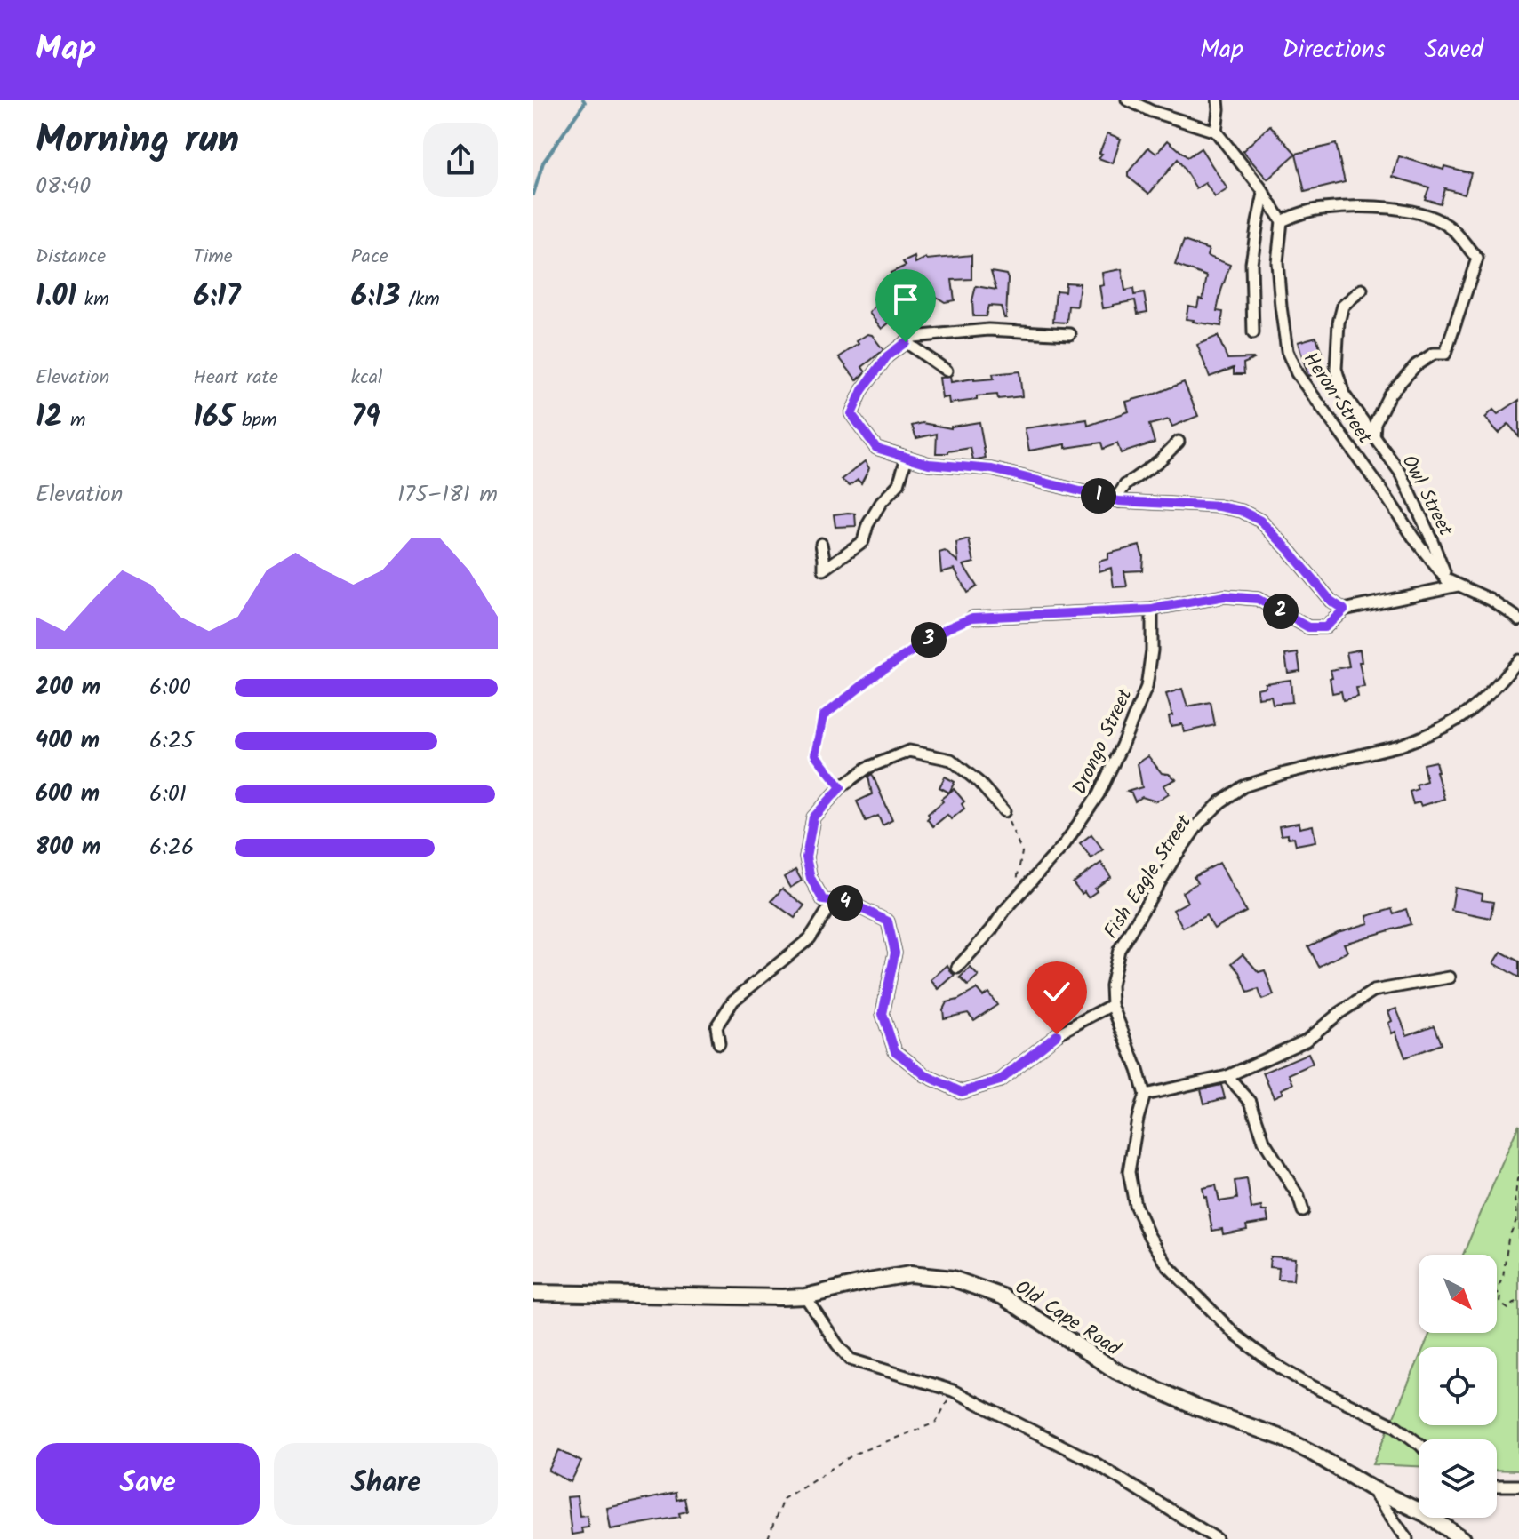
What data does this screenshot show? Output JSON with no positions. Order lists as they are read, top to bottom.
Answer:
{
  "streets": {
    "street": [
      "Heron Street",
      "Owl Street",
      "Drongo Street",
      "Fish Eagle Street",
      "Old Cape Road"
    ]
  },
  "crossings": [
    ["Heron Street", "Owl Street"]
  ],
  "north": "bottom right",
  "page": {
    "header": "Map",
    "nav": ["Map", "Directions", "Saved"],
    "heading": ["Morning run", "08:40"],
    "stats": [
      ["Distance", "1.01 km"],
      ["Time", "6:17"],
      ["Pace", "6:13 /km"],
      ["Elevation", "12 m"],
      ["Heart rate", "165 bpm"],
      ["kcal", "79"]
    ],
    "chart": ["Elevation", "175–181 m"],
    "pins": [
      "1",
      "2",
      "3",
      "4"
    ],
    "list": [
      {
        "name": "200 m",
        "note": "6:00"
      },
      {
        "name": "400 m",
        "note": "6:25"
      },
      {
        "name": "600 m",
        "note": "6:01"
      },
      {
        "name": "800 m",
        "note": "6:26"
      }
    ],
    "buttons": ["Save", "Share"]
  }
}
